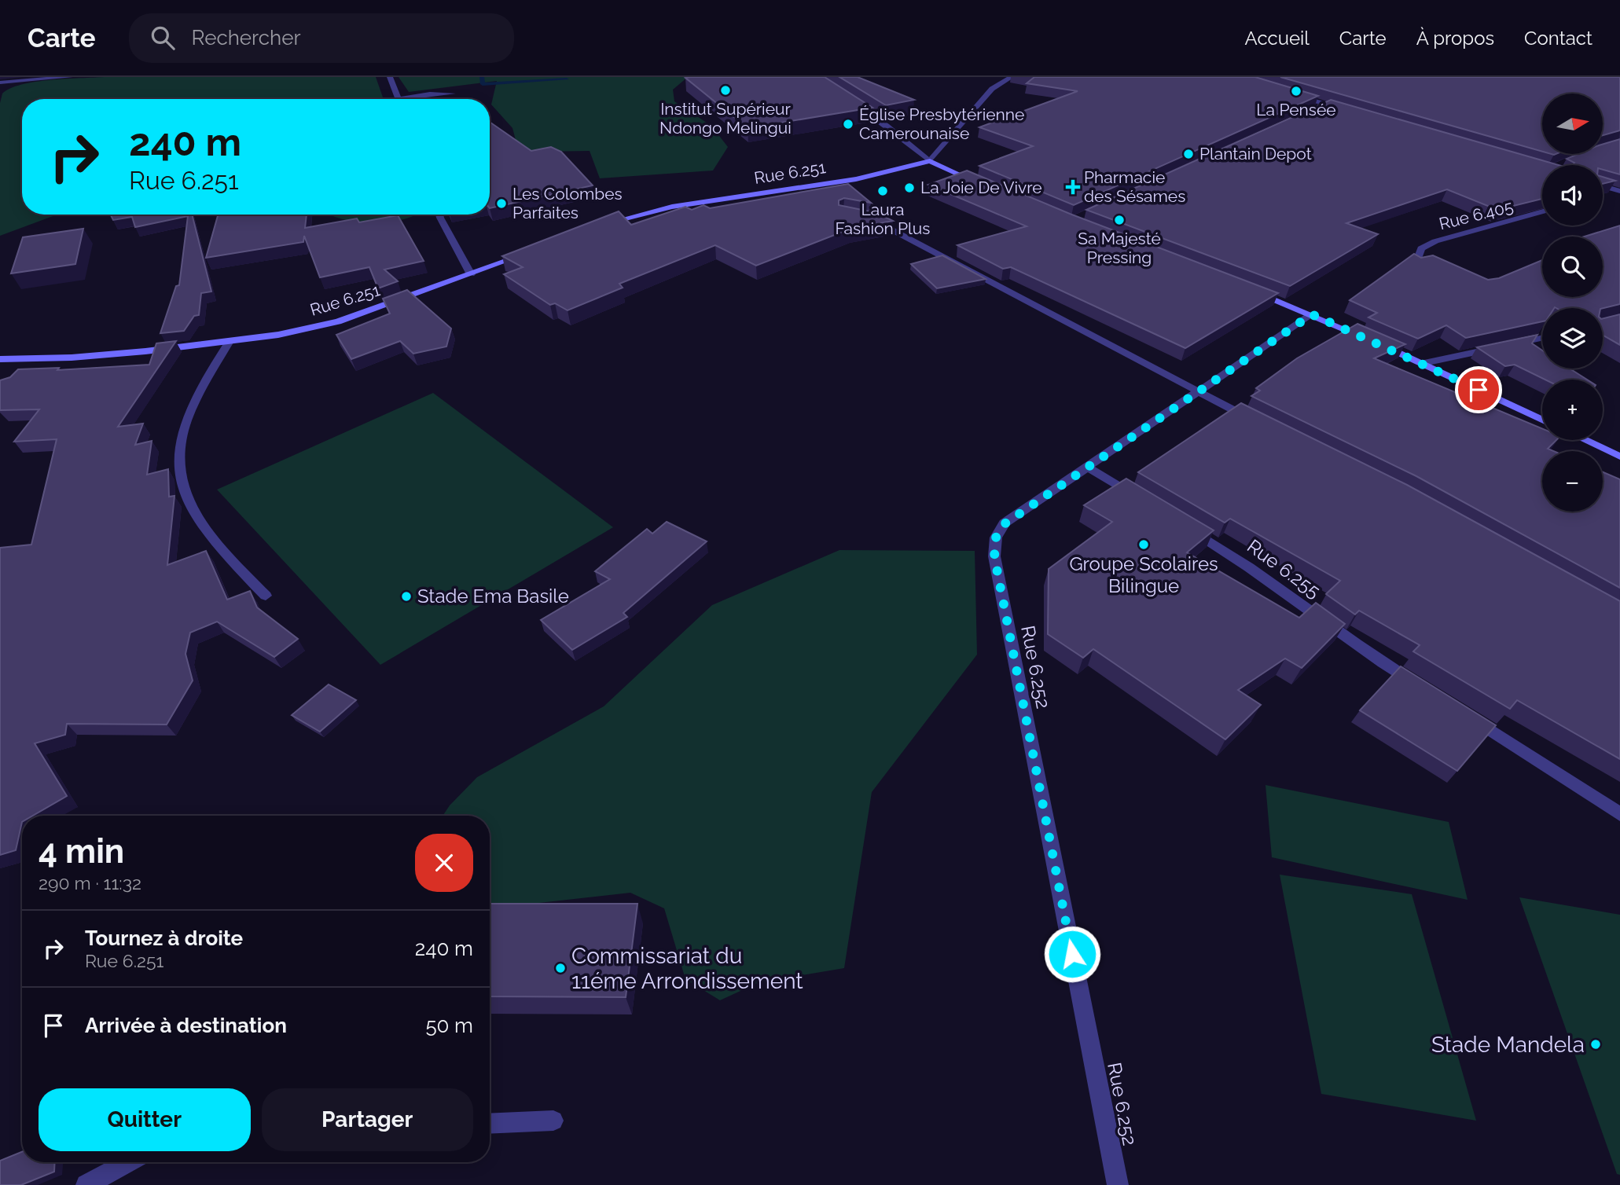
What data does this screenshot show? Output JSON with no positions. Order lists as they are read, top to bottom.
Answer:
{
  "streets": {
    "main road": ["Rue 6.251"],
    "street": ["Rue 6.405", "Rue 6.255", "Rue 6.252"]
  },
  "places": {
    "other": [
      "Institut Supérieur Ndongo Melingui",
      "La Pensée",
      "Église Presbytérienne Camerounaise",
      "Plantain Depot",
      "La Joie De Vivre",
      "Laura Fashion Plus",
      "Les Colombes Parfaites",
      "Sa Majesté Pressing",
      "Groupe Scolaires Bilingue",
      "Stade Ema Basile",
      "Commissariat du 11éme Arrondissement",
      "Stade Mandela"
    ],
    "health": ["Pharmacie des Sésames"]
  },
  "north": "right",
  "page": {
    "header": "Carte",
    "search": "Rechercher",
    "nav": [
      "Accueil",
      "Carte",
      "À propos",
      "Contact"
    ],
    "map_buttons": ["+", "−"],
    "turn": ["240 m", "Rue 6.251"],
    "heading": ["4 min", "290 m · 11:32"],
    "list": [
      {
        "name": "Tournez à droite",
        "note": "Rue 6.251",
        "value": "240 m"
      },
      {
        "name": "Arrivée à destination",
        "value": "50 m"
      }
    ],
    "buttons": ["Quitter", "Partager"]
  }
}
